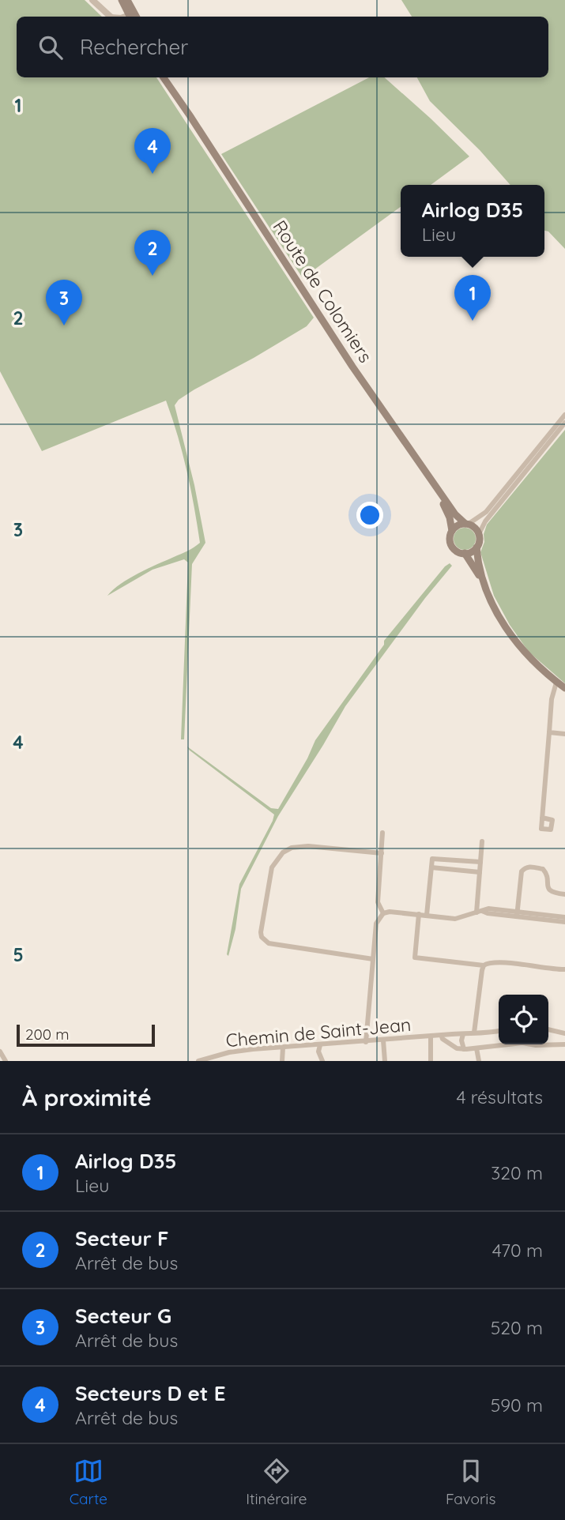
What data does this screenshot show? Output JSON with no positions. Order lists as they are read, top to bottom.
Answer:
{
  "streets": {
    "main road": ["Route de Colomiers"],
    "street": ["Chemin de Saint-Jean"]
  },
  "scale_bar": "200 m",
  "page": {
    "search": "Rechercher",
    "pins": [
      "4",
      "2",
      "1",
      "3"
    ],
    "popup": ["Airlog D35", "Lieu"],
    "scale": "200 m",
    "heading": ["À proximité", "4 résultats"],
    "list": [
      {
        "mark": "1",
        "name": "Airlog D35",
        "note": "Lieu",
        "value": "320 m"
      },
      {
        "mark": "2",
        "name": "Secteur F",
        "note": "Arrêt de bus",
        "value": "470 m"
      },
      {
        "mark": "3",
        "name": "Secteur G",
        "note": "Arrêt de bus",
        "value": "520 m"
      },
      {
        "mark": "4",
        "name": "Secteurs D et E",
        "note": "Arrêt de bus",
        "value": "590 m"
      }
    ],
    "nav": ["Carte", "Itinéraire", "Favoris"]
  },
  "grid": {
    "rows": [
      "1",
      "2",
      "3",
      "4",
      "5"
    ]
  }
}
